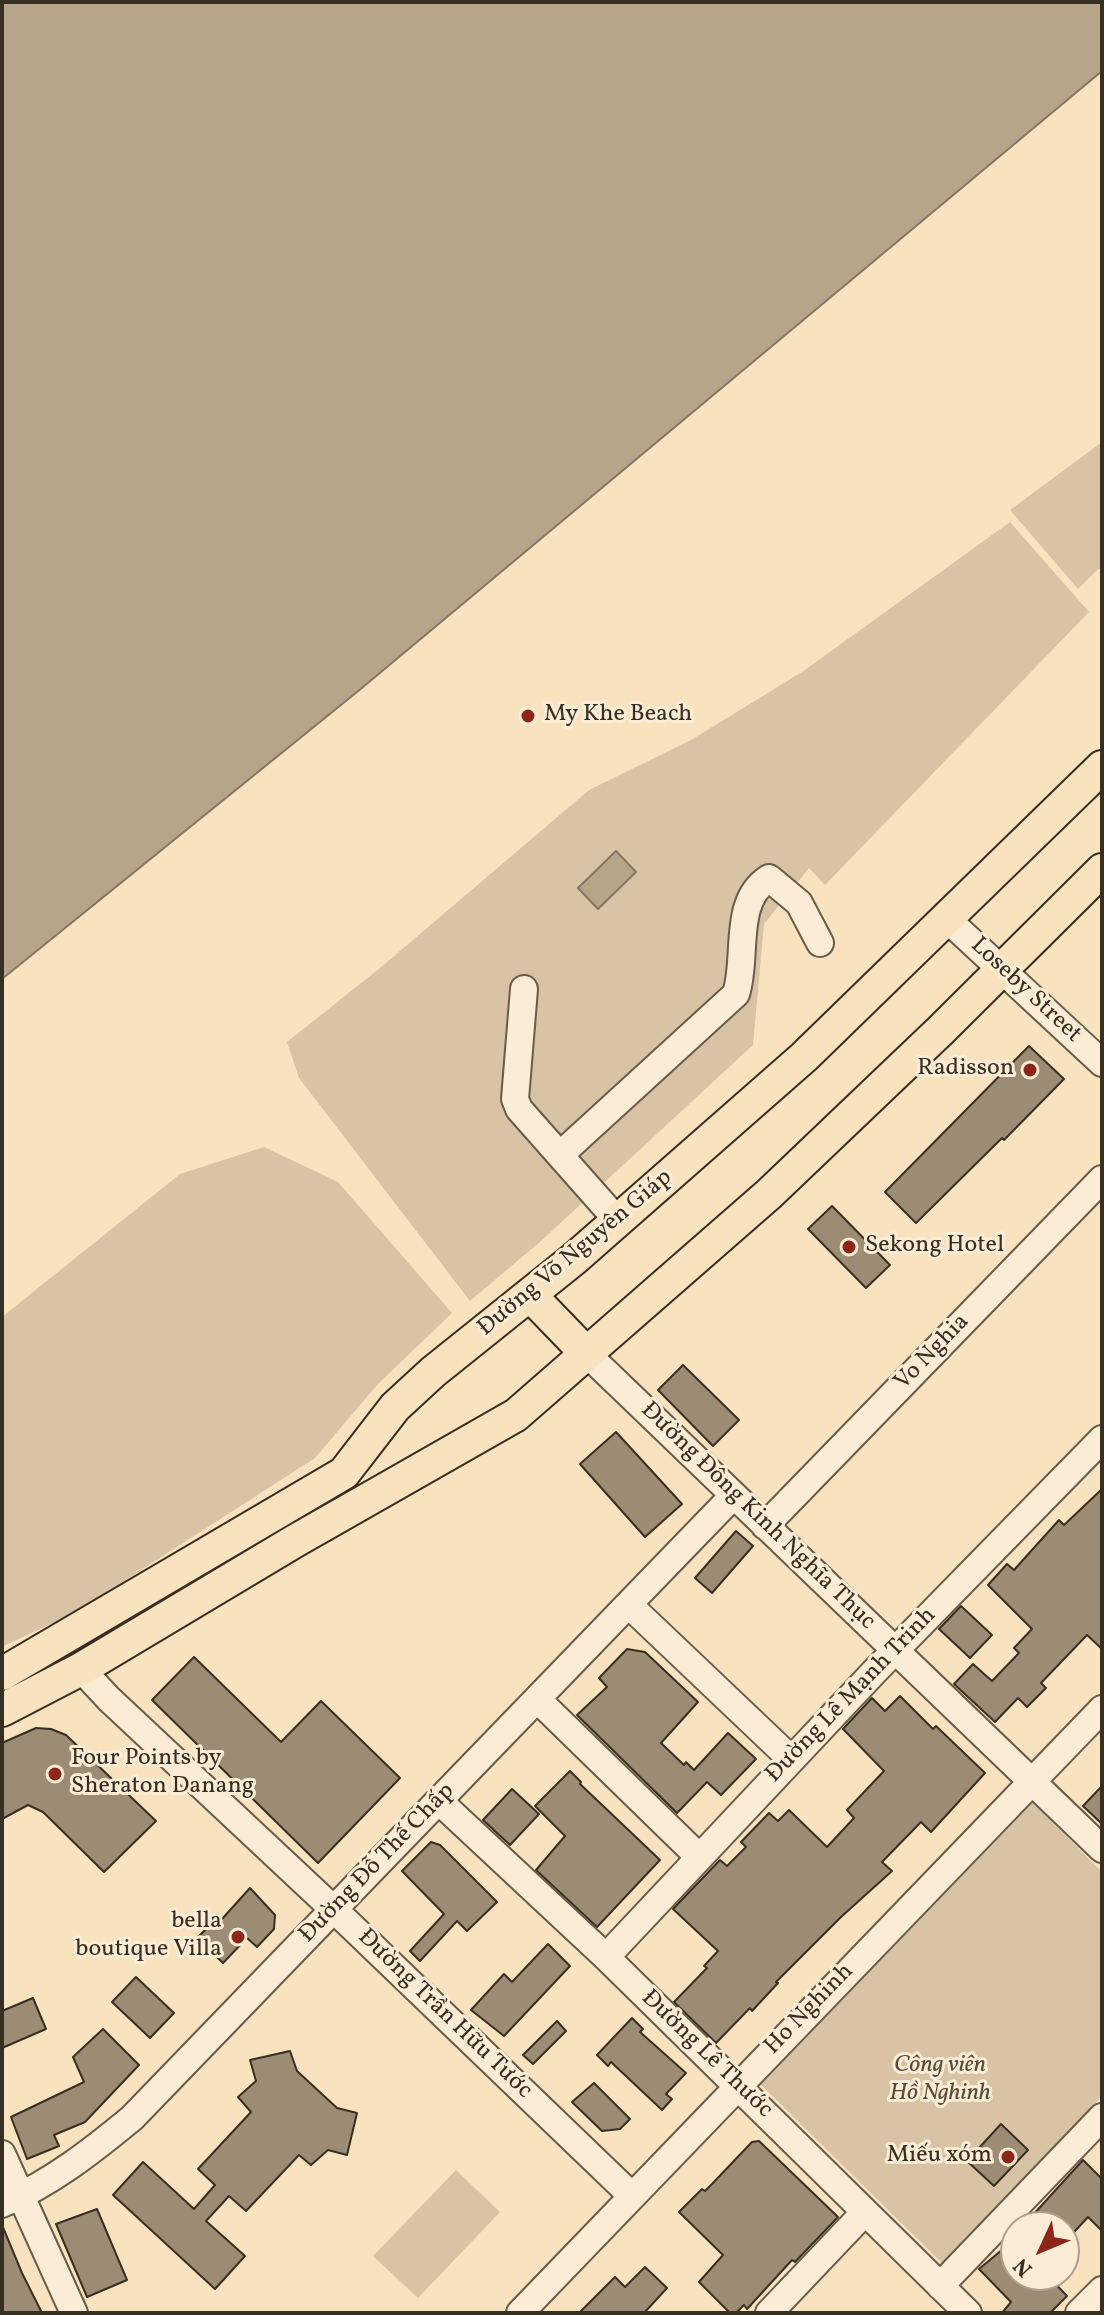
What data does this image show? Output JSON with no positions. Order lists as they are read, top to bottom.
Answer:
{
  "streets": {
    "main road": ["Đường Võ Nguyên Giáp"],
    "street": [
      "Loseby Street",
      "Vo Nghia",
      "Đường Đông Kinh Nghĩa Thục",
      "Đường Lê Mạnh Trinh",
      "Đường Đỗ Thế Chấp",
      "Ho Nghinh",
      "Đường Trần Hữu Tước",
      "Đường Lê Thước"
    ]
  },
  "crossings": [
    ["Loseby Street", "Đường Võ Nguyên Giáp"],
    ["Vo Nghia", "Đường Đông Kinh Nghĩa Thục"],
    ["Đường Đông Kinh Nghĩa Thục", "Đường Lê Mạnh Trinh"],
    ["Đường Đông Kinh Nghĩa Thục", "Đường Đỗ Thế Chấp"],
    ["Đường Đông Kinh Nghĩa Thục", "Ho Nghinh"],
    ["Đường Lê Mạnh Trinh", "Đường Lê Thước"],
    ["Đường Đỗ Thế Chấp", "Đường Trần Hữu Tước"],
    ["Đường Đỗ Thế Chấp", "Đường Lê Thước"],
    ["Ho Nghinh", "Đường Trần Hữu Tước"],
    ["Ho Nghinh", "Đường Lê Thước"]
  ],
  "parks": ["Công viên Hồ Nghinh"],
  "places": [
    "My Khe Beach",
    "Radisson",
    "Sekong Hotel",
    "Four Points by Sheraton Danang",
    "bella boutique Villa",
    "Miếu xóm"
  ],
  "north": "bottom left"
}
